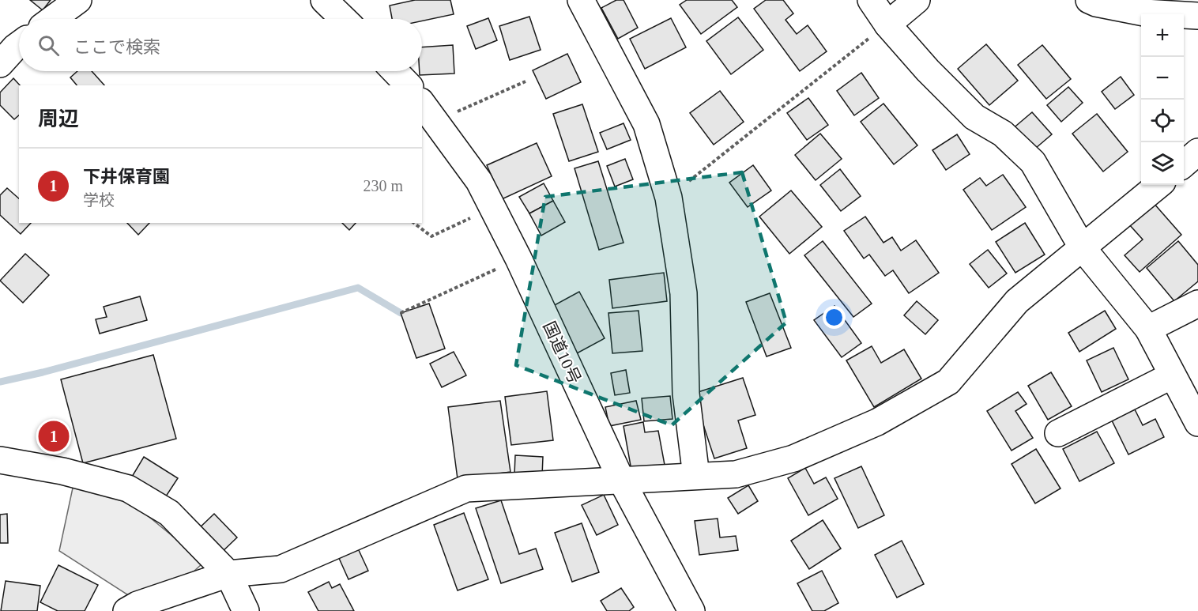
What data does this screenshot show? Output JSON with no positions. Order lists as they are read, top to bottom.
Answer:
{
  "streets": {
    "main road": ["国道10号"]
  },
  "page": {
    "map_buttons": ["+", "−"],
    "search": "ここで検索",
    "heading": "周辺",
    "list": [
      {
        "mark": "1",
        "name": "下井保育園",
        "note": "学校",
        "value": "230 m"
      }
    ],
    "pins": "1"
  }
}
